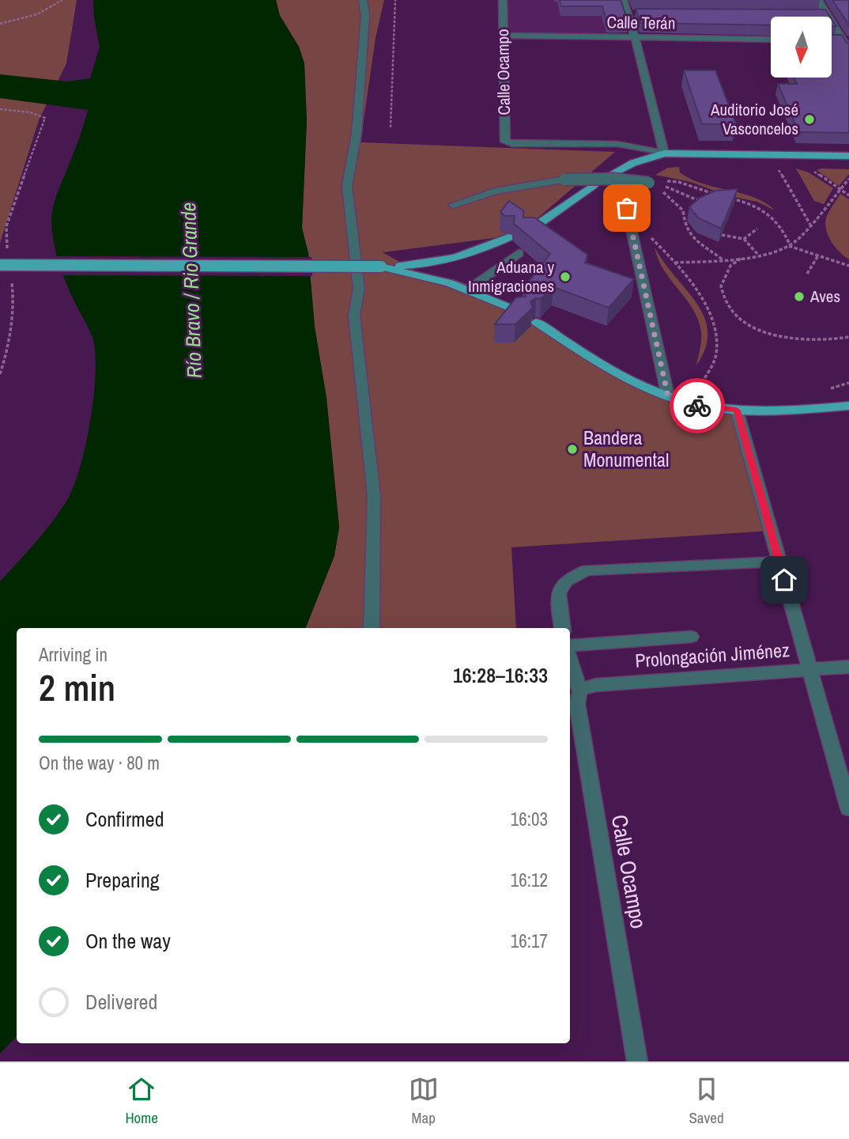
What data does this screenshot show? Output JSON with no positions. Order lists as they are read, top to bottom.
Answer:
{
  "streets": {
    "street": ["Calle Terán", "Calle Ocampo", "Prolongación Jiménez"]
  },
  "crossings": [
    ["Calle Terán", "Calle Ocampo"],
    ["Calle Ocampo", "Prolongación Jiménez"]
  ],
  "water": ["Río Bravo / Rio Grande"],
  "places": [
    "Auditorio José Vasconcelos",
    "Aduana y Inmigraciones",
    "Aves",
    "Bandera Monumental"
  ],
  "north": "bottom",
  "page": {
    "heading": ["2 min", "Arriving in", "16:28–16:33"],
    "bar": "On the way · 80 m",
    "list": [
      ["Confirmed", "16:03"],
      ["Preparing", "16:12"],
      ["On the way", "16:17"],
      "Delivered"
    ],
    "tabs": ["Home", "Map", "Saved"]
  }
}
